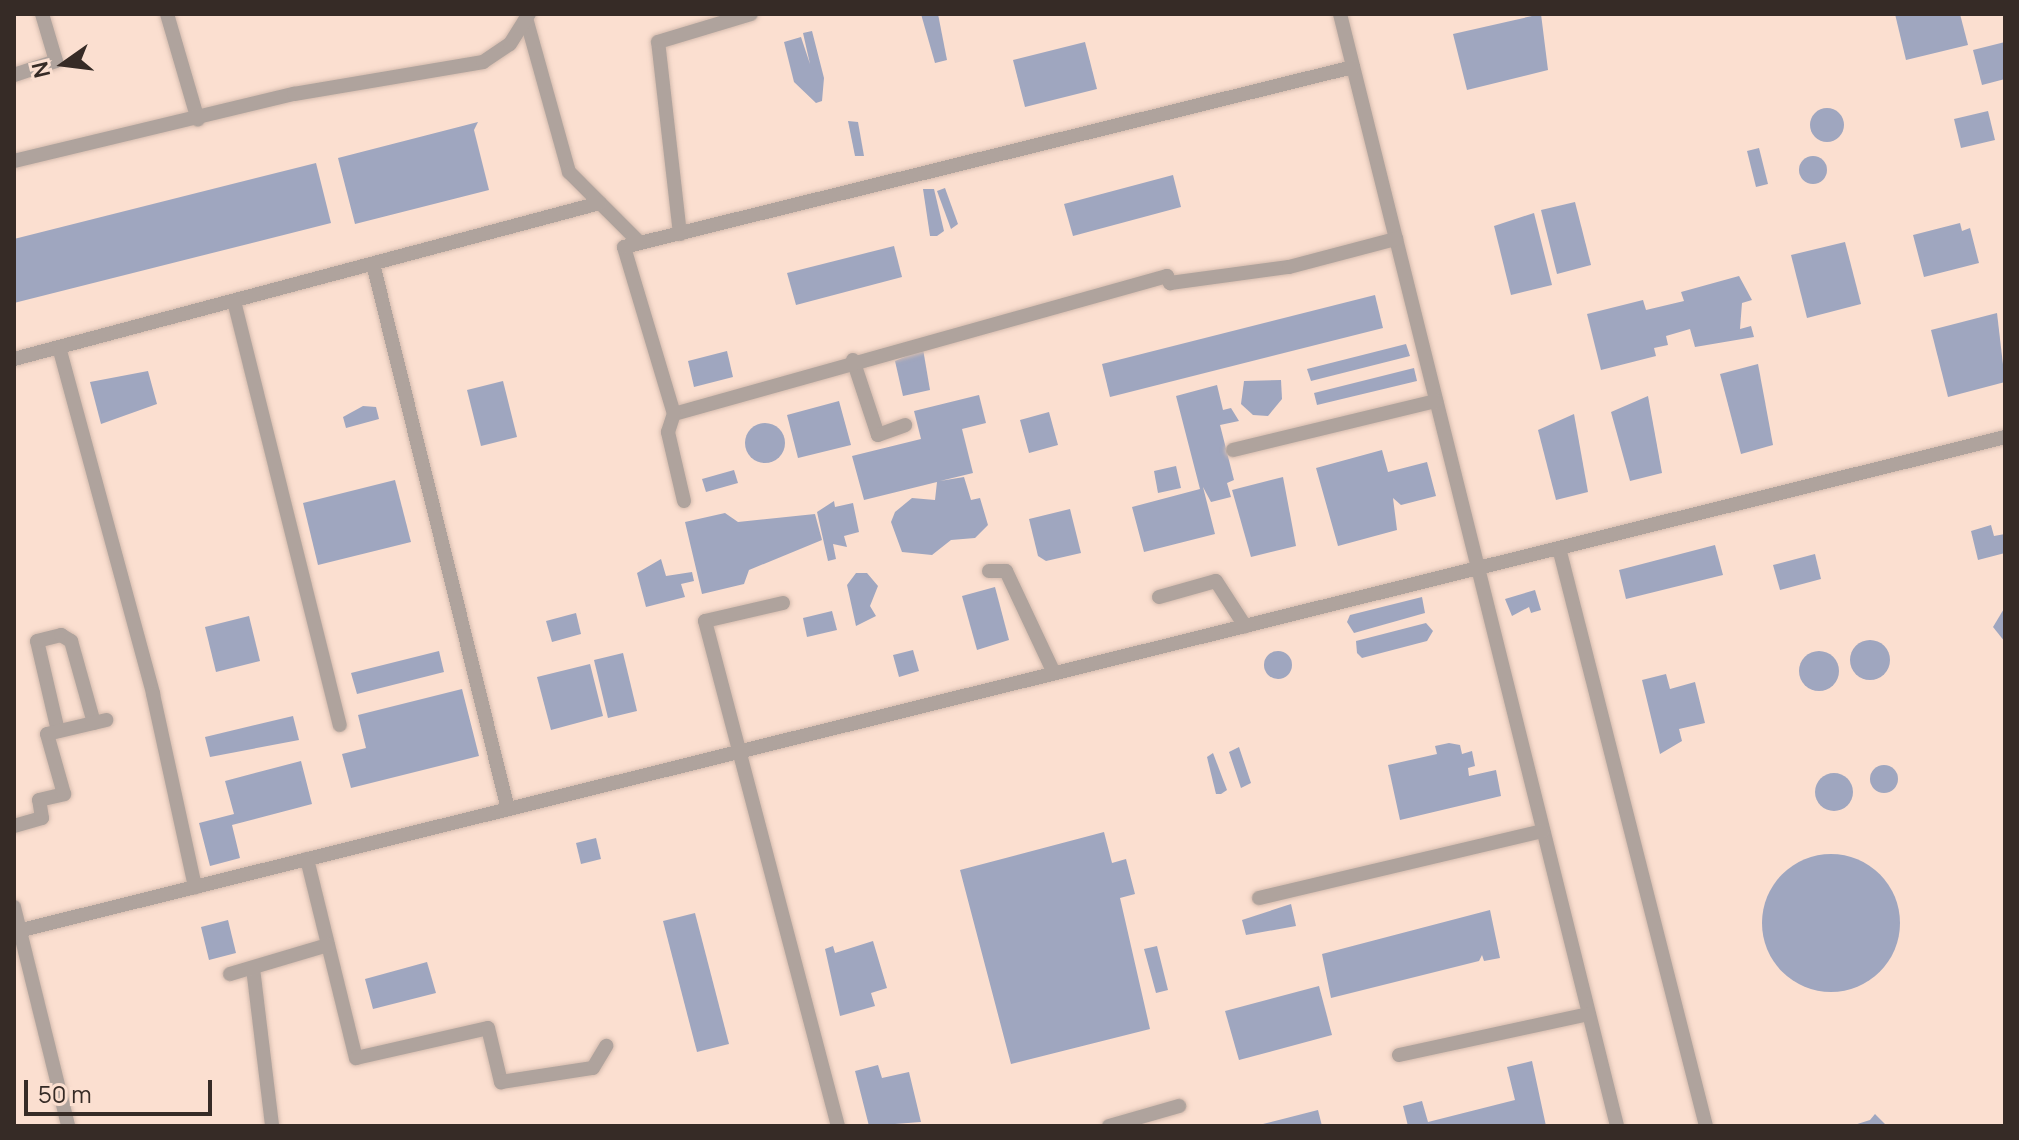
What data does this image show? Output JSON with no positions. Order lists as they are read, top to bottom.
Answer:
{
  "scale_bar": "50 m",
  "north": "left"
}
